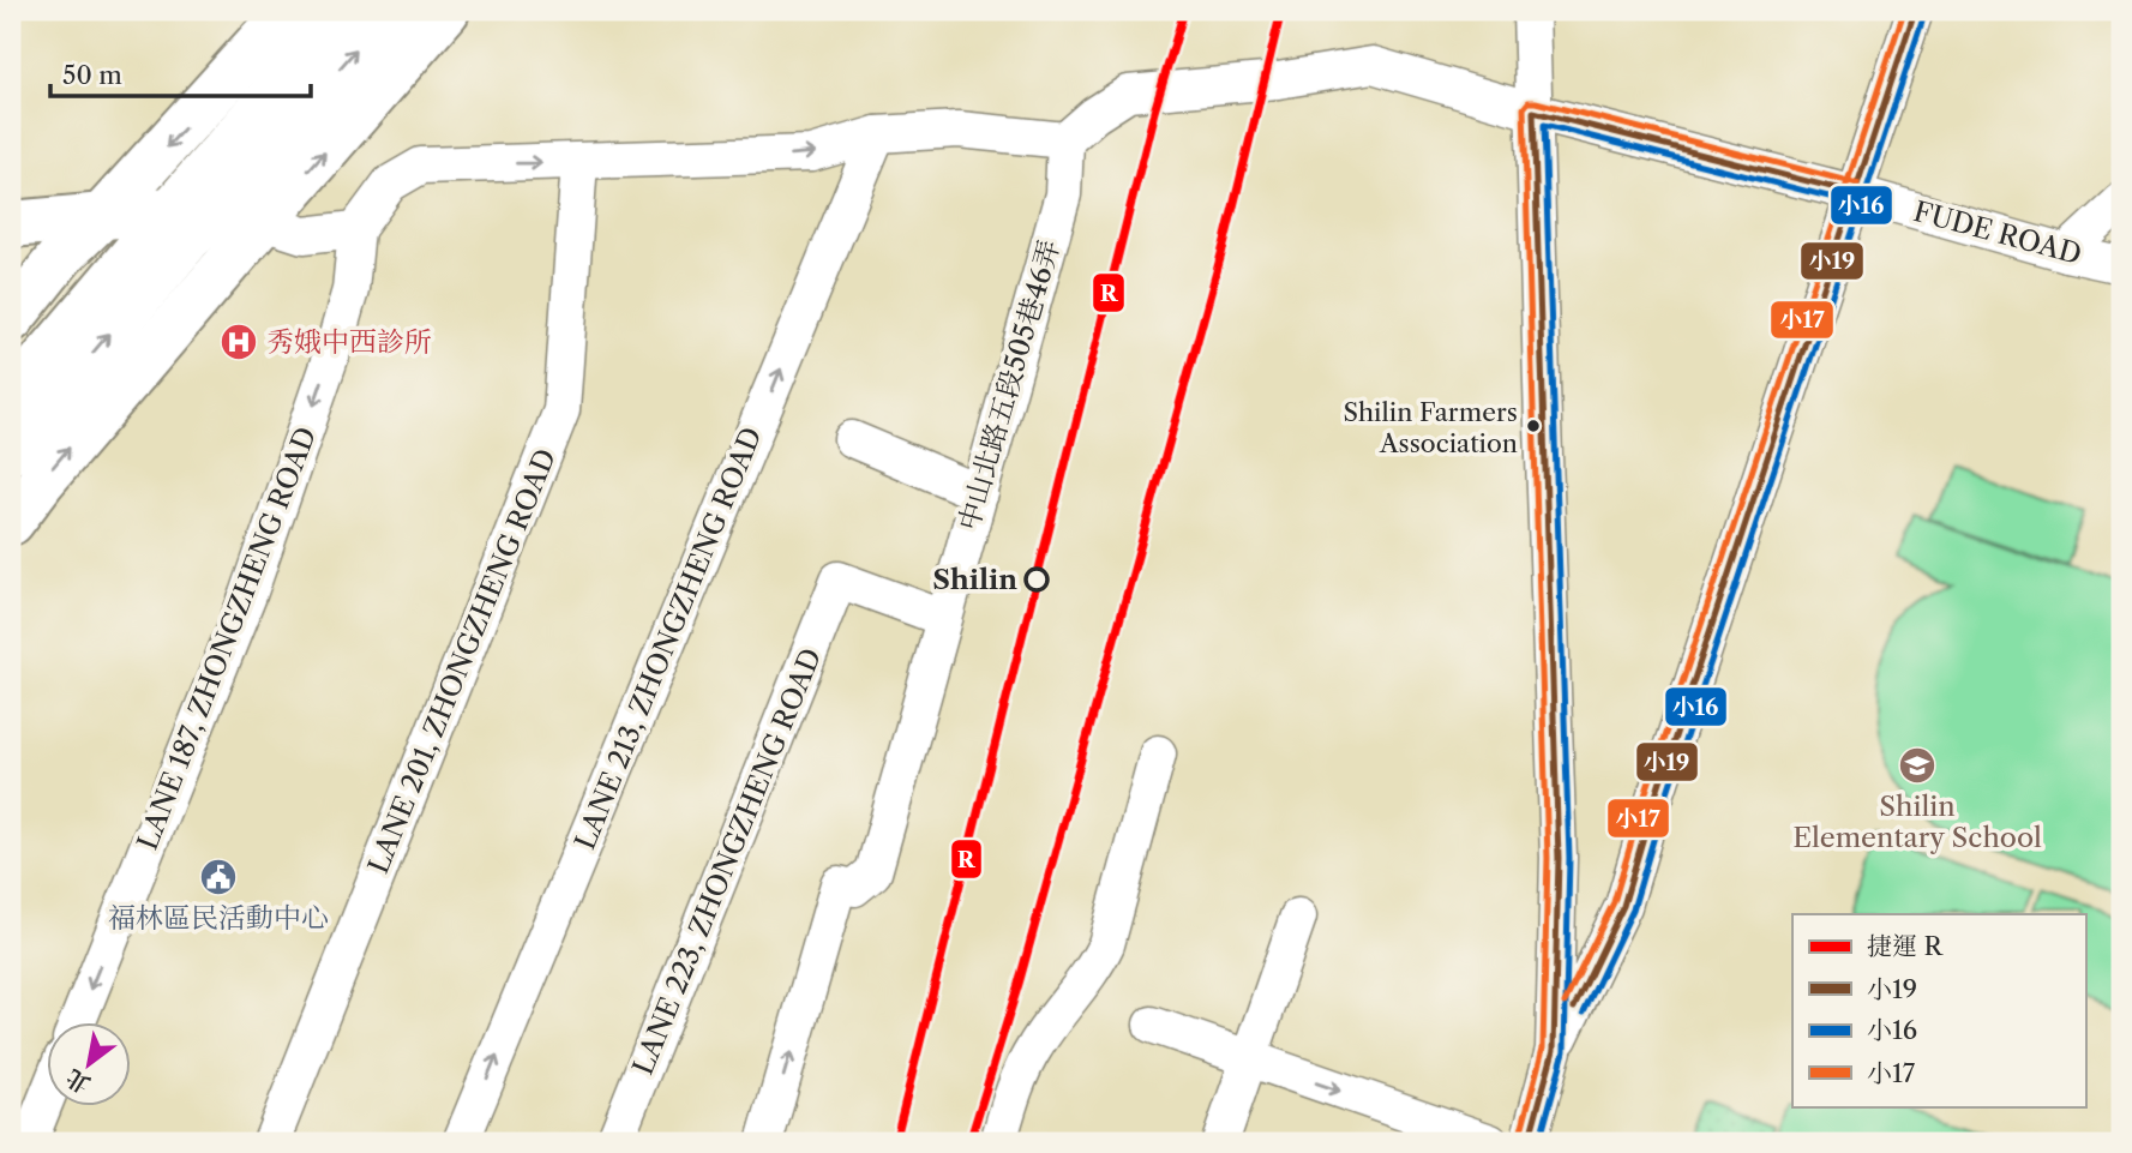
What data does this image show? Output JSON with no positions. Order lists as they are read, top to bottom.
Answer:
{
  "streets": {
    "street": [
      "FUDE ROAD",
      "中山北路五段505巷46弄",
      "LANE 187, ZHONGZHENG ROAD",
      "LANE 213, ZHONGZHENG ROAD",
      "LANE 201, ZHONGZHENG ROAD",
      "LANE 223, ZHONGZHENG ROAD"
    ]
  },
  "crossings": [
    ["FUDE ROAD", "中山北路五段505巷46弄"],
    ["中山北路五段505巷46弄", "LANE 223, ZHONGZHENG ROAD"]
  ],
  "one_way": ["LANE 187, ZHONGZHENG ROAD", "LANE 213, ZHONGZHENG ROAD"],
  "places": {
    "hospital": ["秀娥中西診所"],
    "other": ["Shilin Farmers Association", "Shilin"],
    "school or university": ["Shilin Elementary School"],
    "public building": ["福林區民活動中心"]
  },
  "lines": [
    "metro line R",
    "transit line 小19",
    "transit line 小17",
    "transit line 小16"
  ],
  "legend": [
    "捷運 R",
    "小19",
    "小16",
    "小17"
  ],
  "scale_bar": "50 m",
  "north": "bottom left"
}
